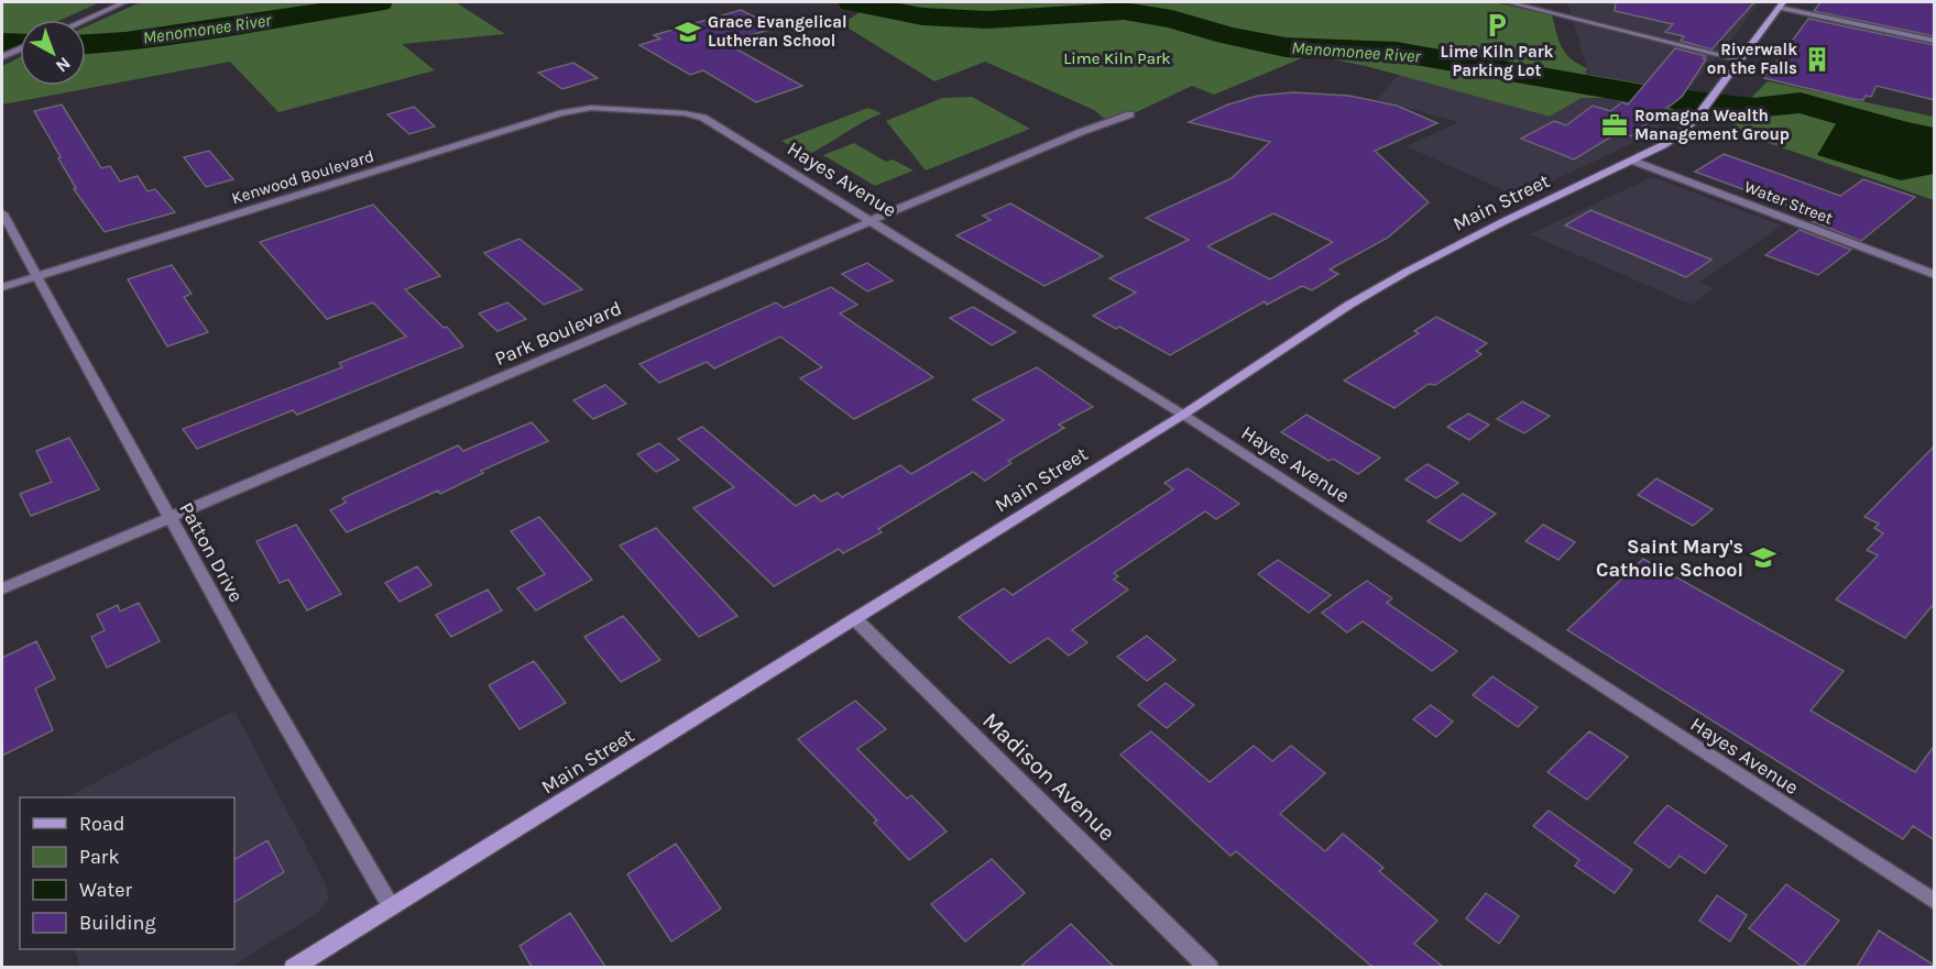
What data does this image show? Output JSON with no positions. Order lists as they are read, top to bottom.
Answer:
{
  "streets": {
    "main road": ["Main Street"],
    "street": [
      "Kenwood Boulevard",
      "Hayes Avenue",
      "Water Street",
      "Park Boulevard",
      "Patton Drive",
      "Madison Avenue"
    ]
  },
  "crossings": [
    ["Kenwood Boulevard", "Hayes Avenue"],
    ["Kenwood Boulevard", "Patton Drive"],
    ["Hayes Avenue", "Main Street"],
    ["Hayes Avenue", "Park Boulevard"],
    ["Main Street", "Water Street"],
    ["Main Street", "Patton Drive"],
    ["Main Street", "Madison Avenue"],
    ["Park Boulevard", "Patton Drive"]
  ],
  "water": ["Menomonee River"],
  "parks": ["Lime Kiln Park"],
  "places": {
    "parking": ["Lime Kiln Park Parking Lot"],
    "school or university": ["Grace Evangelical Lutheran School", "Saint Mary's Catholic School"],
    "building": ["Riverwalk on the Falls"],
    "office": ["Romagna Wealth Management Group"]
  },
  "legend": [
    "Road",
    "Park",
    "Water",
    "Building"
  ],
  "north": "bottom right"
}
